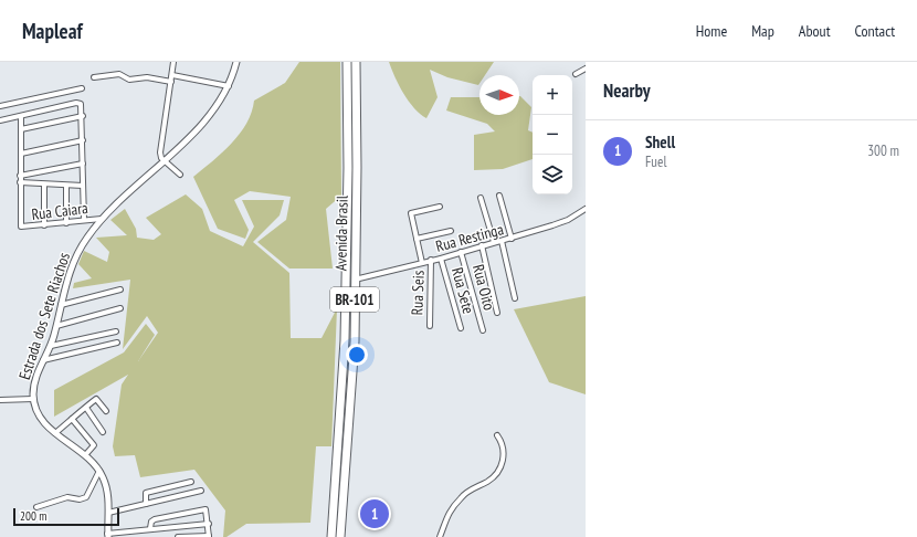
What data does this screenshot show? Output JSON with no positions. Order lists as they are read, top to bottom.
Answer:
{
  "streets": {
    "highway": ["Avenida Brasil", "BR-101"],
    "street": [
      "Rua Caiara",
      "Rua Restinga",
      "Rua Oito",
      "Rua Sete",
      "Rua Seis",
      "Estrada dos Sete Riachos"
    ]
  },
  "crossings": [
    ["Rua Caiara", "Estrada dos Sete Riachos"],
    ["Avenida Brasil", "Rua Restinga"],
    ["Rua Restinga", "Rua Oito"],
    ["Rua Restinga", "Rua Sete"],
    ["Rua Restinga", "Rua Seis"]
  ],
  "scale_bar": "200 m",
  "north": "right",
  "page": {
    "header": "Mapleaf",
    "nav": [
      "Home",
      "Map",
      "About",
      "Contact"
    ],
    "heading": "Nearby",
    "map_buttons": ["+", "−"],
    "list": [
      {
        "mark": "1",
        "name": "Shell",
        "note": "Fuel",
        "value": "300 m"
      }
    ],
    "pins": "1",
    "scale": "200 m"
  }
}
